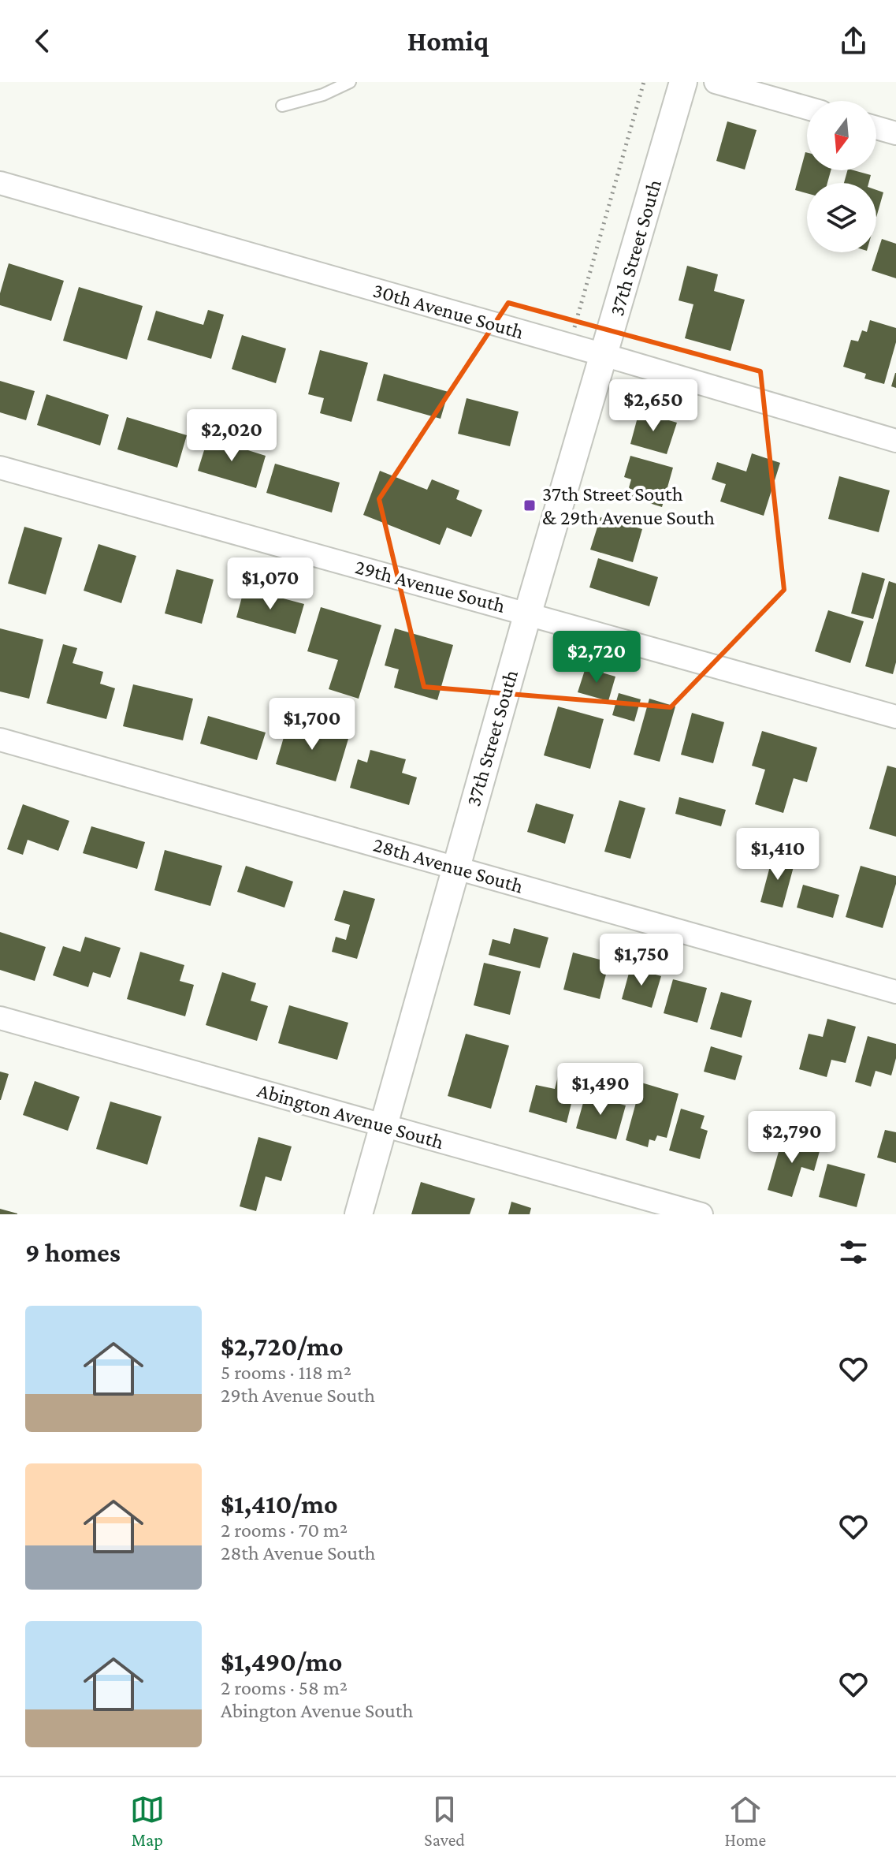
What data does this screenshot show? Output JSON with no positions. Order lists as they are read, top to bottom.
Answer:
{
  "streets": {
    "street": [
      "37th Street South",
      "30th Avenue South",
      "29th Avenue South",
      "28th Avenue South",
      "Abington Avenue South"
    ]
  },
  "crossings": [
    ["37th Street South", "30th Avenue South"],
    ["37th Street South", "29th Avenue South"],
    ["37th Street South", "28th Avenue South"],
    ["37th Street South", "Abington Avenue South"]
  ],
  "places": {
    "transit": ["37th Street South & 29th Avenue South"]
  },
  "north": "bottom",
  "page": {
    "header": "Homiq",
    "price": [
      "$2,650",
      "$2,020",
      "$1,070",
      "$2,720",
      "$1,700",
      "$1,410",
      "$1,750",
      "$1,490",
      "$2,790"
    ],
    "heading": "9 homes",
    "list": [
      {
        "name": "$2,720/mo",
        "note": "5 rooms · 118 m² · 29th Avenue South"
      },
      {
        "name": "$1,410/mo",
        "note": "2 rooms · 70 m² · 28th Avenue South"
      },
      {
        "name": "$1,490/mo",
        "note": "2 rooms · 58 m² · Abington Avenue South"
      }
    ],
    "tabs": ["Map", "Saved", "Home"]
  }
}
